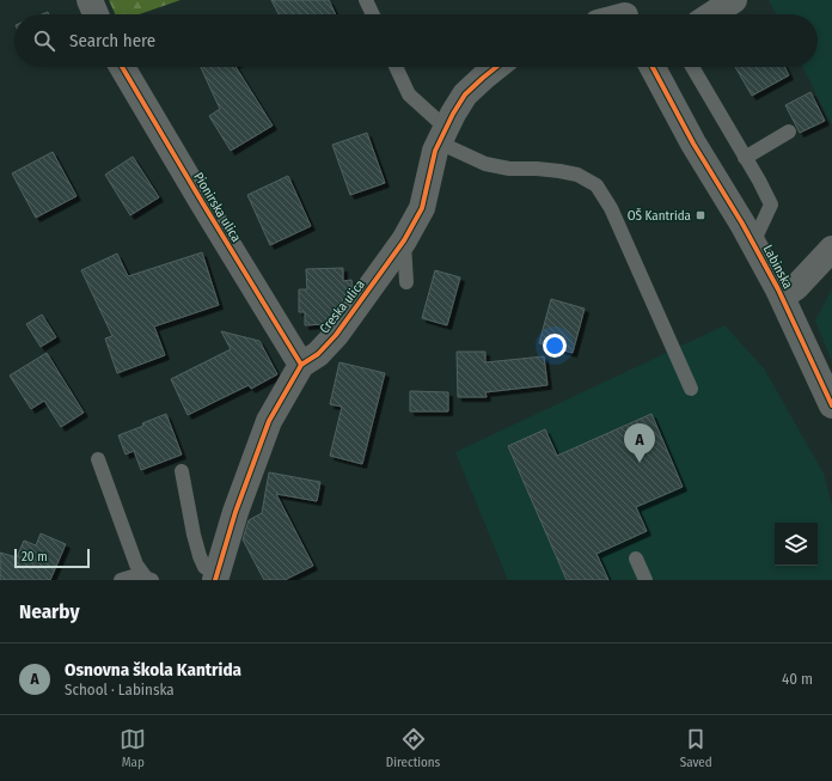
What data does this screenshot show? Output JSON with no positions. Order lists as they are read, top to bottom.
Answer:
{
  "streets": {
    "street": ["Pionirska ulica", "Labinska", "Creska ulica"]
  },
  "crossings": [
    ["Pionirska ulica", "Creska ulica"]
  ],
  "places": {
    "transit": ["OŠ Kantrida"]
  },
  "scale_bar": "20 m",
  "page": {
    "search": "Search here",
    "pins": "A",
    "scale": "20 m",
    "heading": "Nearby",
    "list": [
      {
        "mark": "A",
        "name": "Osnovna škola Kantrida",
        "note": "School · Labinska",
        "value": "40 m"
      }
    ],
    "nav": ["Map", "Directions", "Saved"]
  }
}
